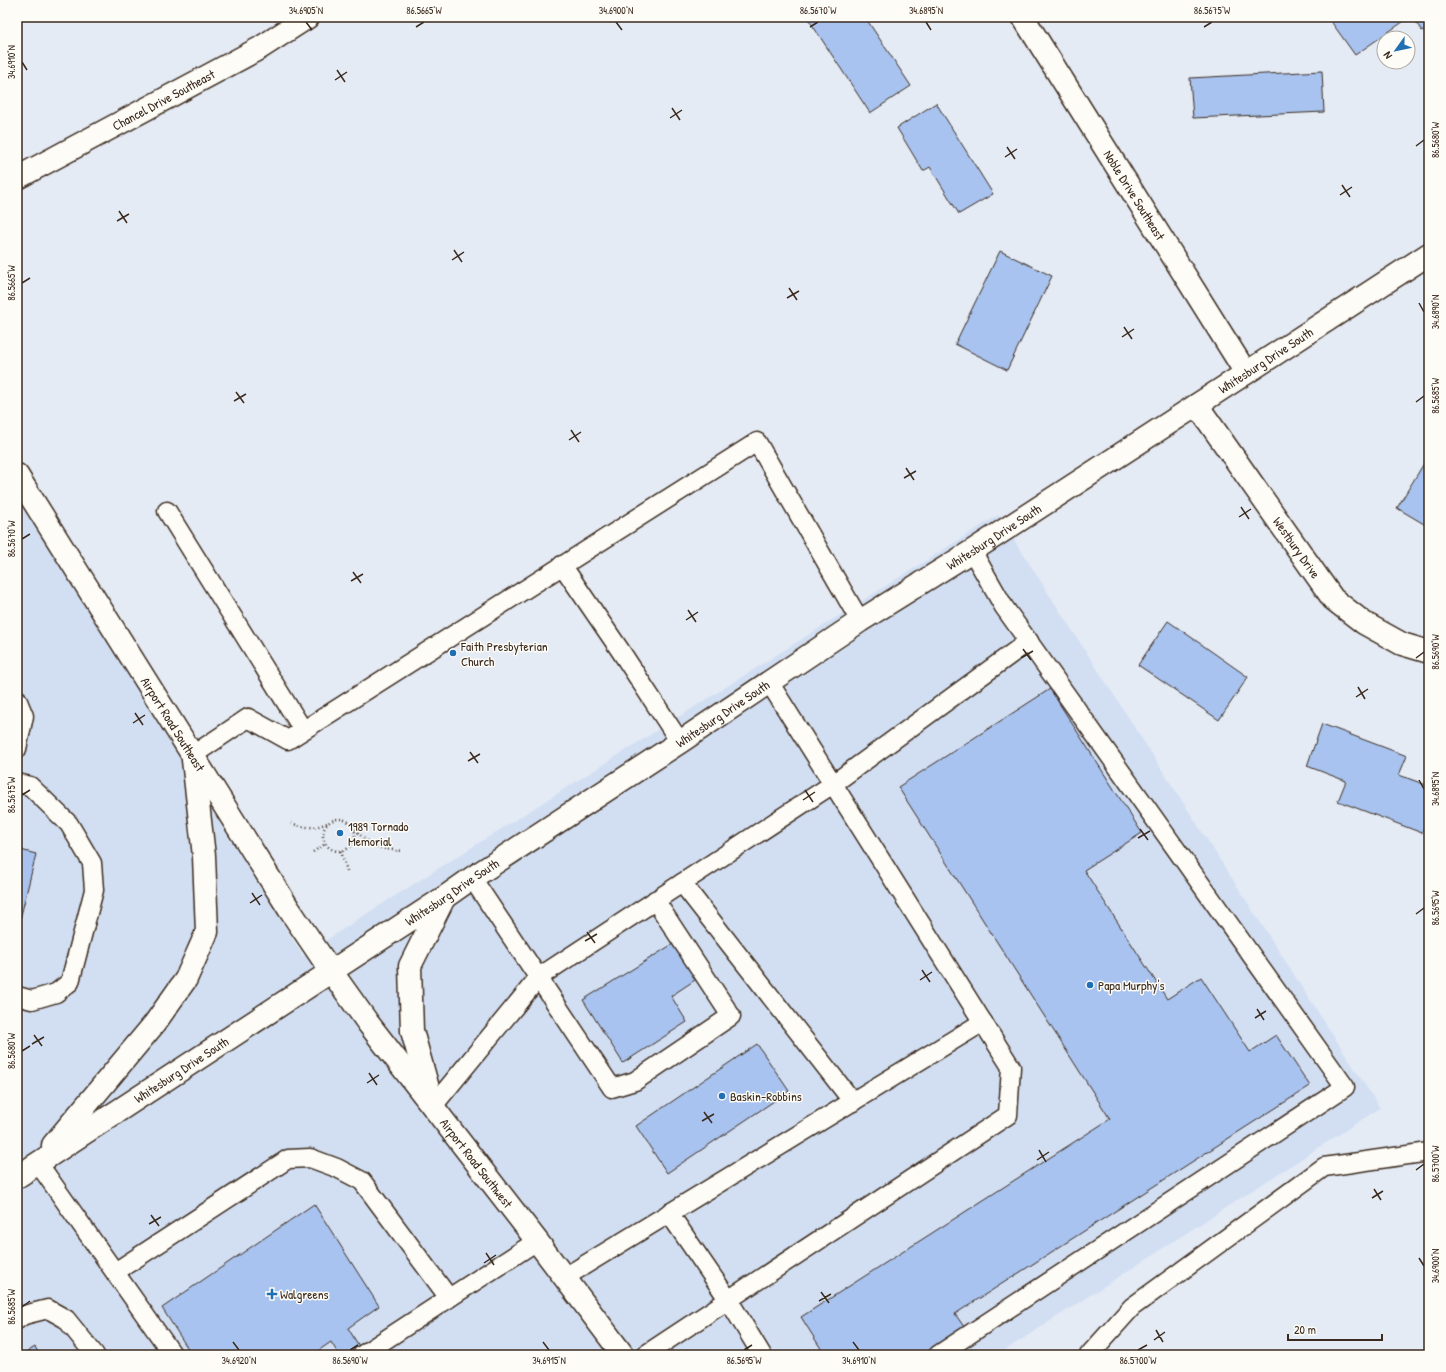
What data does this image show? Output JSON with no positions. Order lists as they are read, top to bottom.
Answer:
{
  "streets": {
    "main road": [
      "Chancel Drive Southeast",
      "Noble Drive Southeast",
      "Whitesburg Drive South",
      "Westbury Drive",
      "Airport Road Southeast",
      "Airport Road Southwest"
    ]
  },
  "crossings": [
    ["Noble Drive Southeast", "Whitesburg Drive South"],
    ["Whitesburg Drive South", "Westbury Drive"],
    ["Whitesburg Drive South", "Airport Road Southeast"],
    ["Whitesburg Drive South", "Airport Road Southwest"],
    ["Airport Road Southeast", "Airport Road Southwest"]
  ],
  "places": {
    "other": [
      "Faith Presbyterian Church",
      "1989 Tornado Memorial",
      "Papa Murphy's",
      "Baskin-Robbins"
    ],
    "health": ["Walgreens"]
  },
  "scale_bar": "20 m",
  "north": "bottom left",
  "coordinates": [
    "34.6905°N",
    "86.5665°W",
    "34.6900°N",
    "86.5670°W",
    "34.6895°N",
    "86.5675°W",
    "34.6910°N",
    "86.5680°W",
    "34.6890°N",
    "86.5685°W",
    "86.5690°W",
    "86.5695°W",
    "86.5700°W",
    "34.6920°N",
    "34.6915°N"
  ]
}
